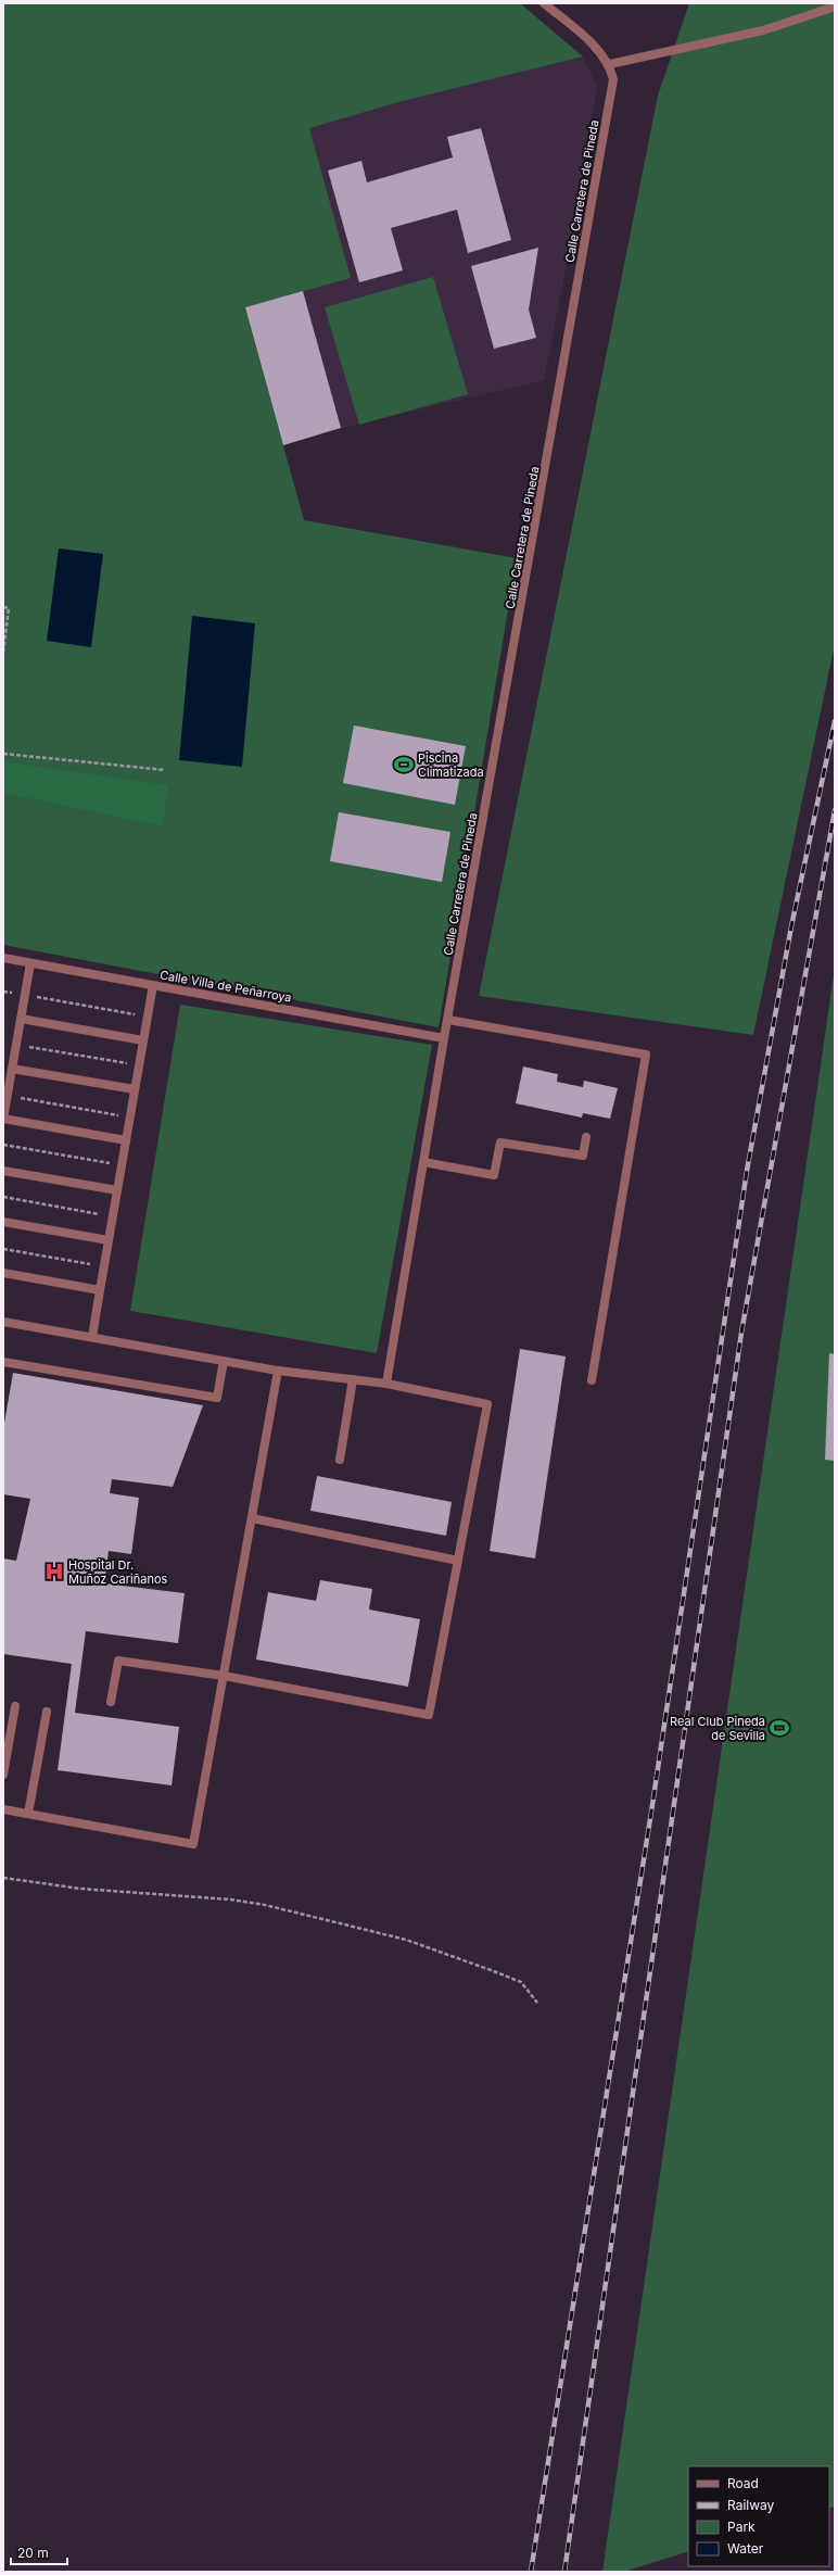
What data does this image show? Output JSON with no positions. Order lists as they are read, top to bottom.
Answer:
{
  "streets": {
    "street": ["Calle Carretera de Pineda", "Calle Villa de Peñarroya"]
  },
  "crossings": [
    ["Calle Carretera de Pineda", "Calle Villa de Peñarroya"]
  ],
  "places": {
    "sports": ["Piscina Climatizada", "Real Club Pineda de Sevilla"],
    "hospital": ["Hospital Dr. Muñoz Cariñanos"]
  },
  "legend": [
    "Road",
    "Railway",
    "Park",
    "Water"
  ],
  "scale_bar": "20 m"
}
